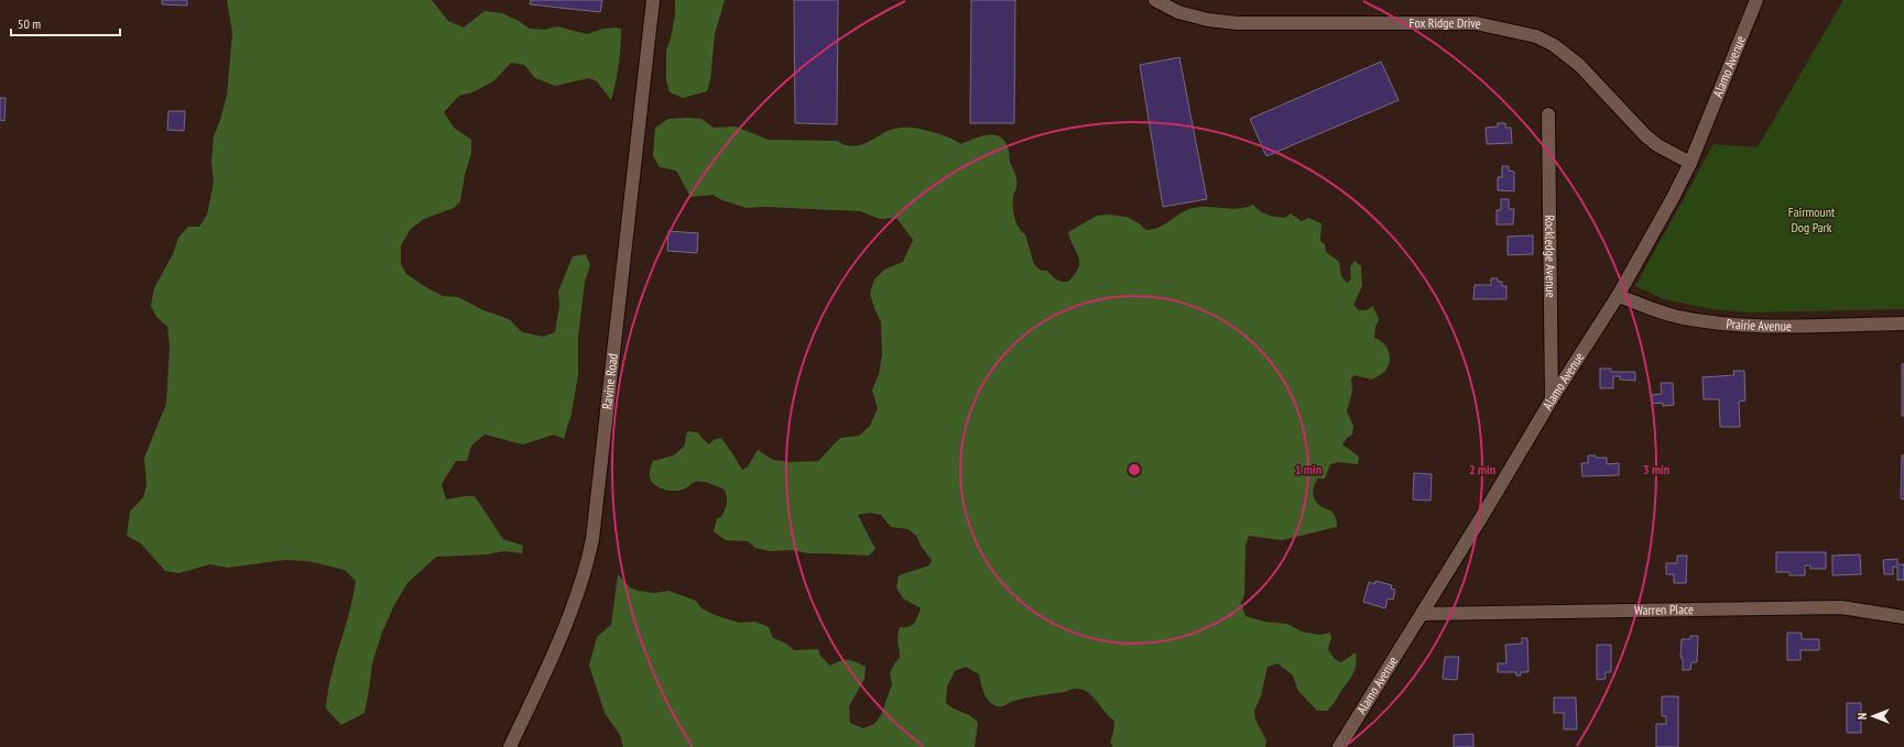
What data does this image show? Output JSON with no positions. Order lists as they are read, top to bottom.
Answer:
{
  "streets": {
    "street": [
      "Fox Ridge Drive",
      "Alamo Avenue",
      "Rockledge Avenue",
      "Prairie Avenue",
      "Ravine Road",
      "Warren Place"
    ]
  },
  "crossings": [
    ["Fox Ridge Drive", "Alamo Avenue"],
    ["Alamo Avenue", "Rockledge Avenue"],
    ["Alamo Avenue", "Prairie Avenue"],
    ["Alamo Avenue", "Warren Place"]
  ],
  "parks": ["Fairmount Dog Park"],
  "scale_bar": "50 m",
  "north": "left",
  "rings": ["1 min", "2 min", "3 min"]
}
